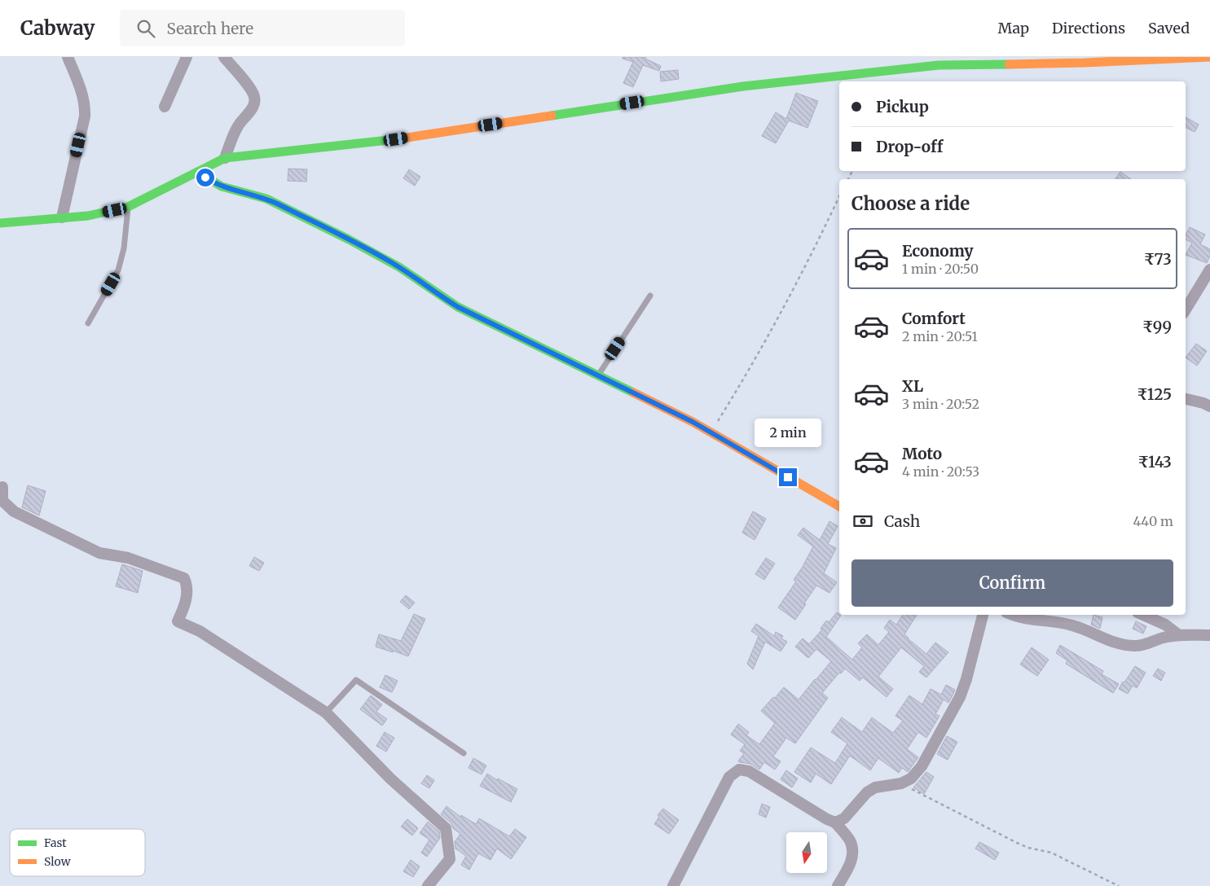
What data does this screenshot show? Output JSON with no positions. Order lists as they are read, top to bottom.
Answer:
{
  "legend": ["Fast", "Slow"],
  "north": "bottom",
  "page": {
    "header": "Cabway",
    "search": "Search here",
    "nav": ["Map", "Directions", "Saved"],
    "banner": ["Pickup", "Drop-off"],
    "heading": "Choose a ride",
    "list": [
      {
        "name": "Economy",
        "note": "1 min · 20:50",
        "value": "₹73"
      },
      {
        "name": "Comfort",
        "note": "2 min · 20:51",
        "value": "₹99"
      },
      {
        "name": "XL",
        "note": "3 min · 20:52",
        "value": "₹125"
      },
      {
        "name": "Moto",
        "note": "4 min · 20:53",
        "value": "₹143"
      }
    ],
    "bubble": "2 min",
    "pay": ["Cash", "440 m"],
    "buttons": "Confirm"
  }
}
